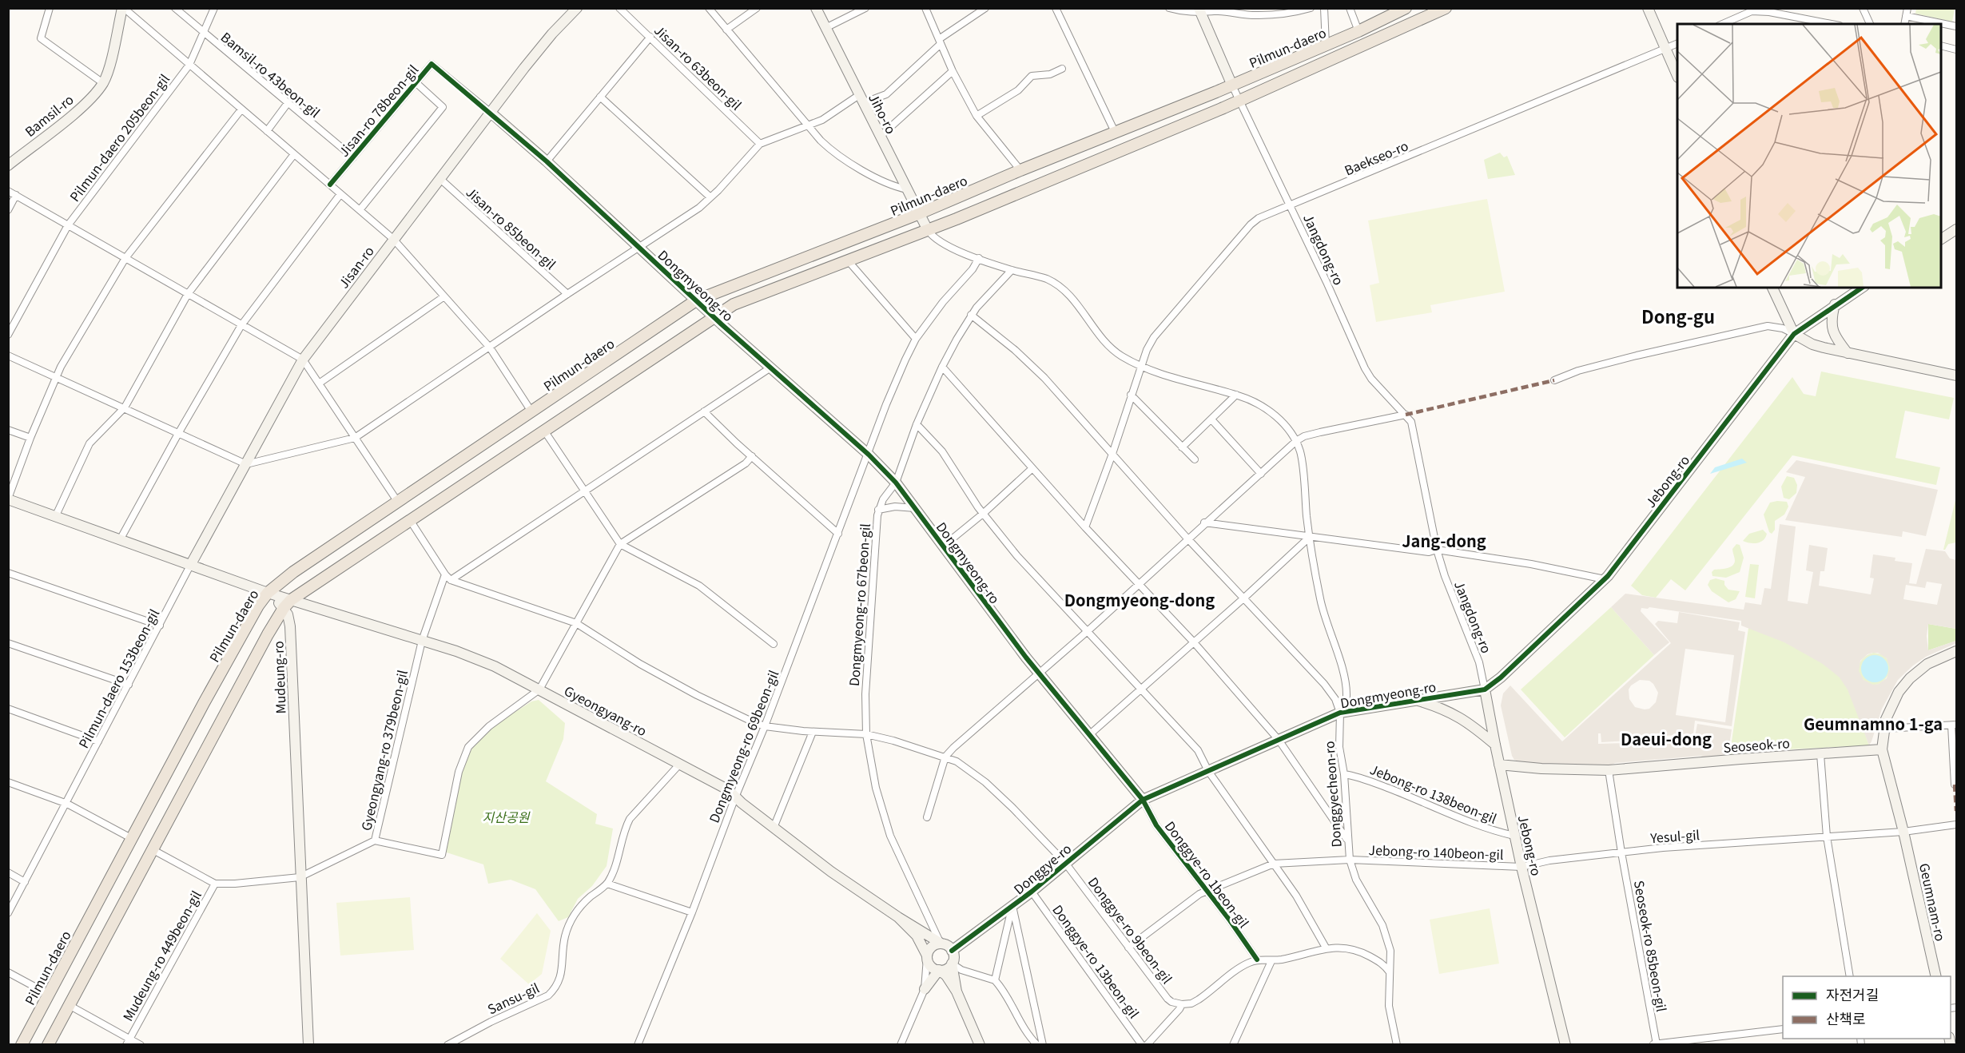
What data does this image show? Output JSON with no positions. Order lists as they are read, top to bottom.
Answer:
{
  "streets": {
    "main road": ["Pilmun-daero"],
    "street": [
      "Jisan-ro 63beon-gil",
      "Bamsil-ro 43beon-gil",
      "Jisan-ro 78beon-gil",
      "Jiho-ro",
      "Bamsil-ro",
      "Pilmun-daero 205beon-gil",
      "Baekseo-ro",
      "Jisan-ro 85beon-gil",
      "Jangdong-ro",
      "Jisan-ro",
      "Dongmyeong-ro",
      "Jebong-ro",
      "Dongmyeong-ro 67beon-gil",
      "Mudeung-ro",
      "Pilmun-daero 153beon-gil",
      "Gyeongyang-ro",
      "Seoseok-ro",
      "Dongmyeong-ro 69beon-gil",
      "Gyeongyang-ro 379beon-gil",
      "Jebong-ro 138beon-gil",
      "Donggyecheon-ro",
      "Yesul-gil",
      "Jebong-ro 140beon-gil",
      "Donggye-ro",
      "Donggye-ro 1beon-gil",
      "Geumnam-ro",
      "Donggye-ro 9beon-gil",
      "Seoseok-ro 85beon-gil",
      "Mudeung-ro 449beon-gil",
      "Donggye-ro 13beon-gil",
      "Sansu-gil"
    ]
  },
  "crossings": [
    ["Pilmun-daero", "Jiho-ro"],
    ["Pilmun-daero", "Jangdong-ro"],
    ["Pilmun-daero", "Dongmyeong-ro"],
    ["Pilmun-daero", "Gyeongyang-ro"],
    ["Bamsil-ro 43beon-gil", "Jisan-ro 78beon-gil"],
    ["Bamsil-ro 43beon-gil", "Pilmun-daero 205beon-gil"],
    ["Jisan-ro 78beon-gil", "Jisan-ro"],
    ["Jisan-ro 78beon-gil", "Dongmyeong-ro"],
    ["Jiho-ro", "Donggyecheon-ro"],
    ["Baekseo-ro", "Jangdong-ro"],
    ["Baekseo-ro", "Donggyecheon-ro"],
    ["Jisan-ro 85beon-gil", "Jisan-ro"],
    ["Jangdong-ro", "Dongmyeong-ro"],
    ["Jangdong-ro", "Jebong-ro"],
    ["Jisan-ro", "Dongmyeong-ro"],
    ["Jisan-ro", "Pilmun-daero 153beon-gil"],
    ["Dongmyeong-ro", "Jebong-ro"],
    ["Dongmyeong-ro", "Dongmyeong-ro 67beon-gil"],
    ["Dongmyeong-ro", "Dongmyeong-ro 69beon-gil"],
    ["Dongmyeong-ro", "Donggyecheon-ro"],
    ["Dongmyeong-ro", "Donggye-ro"],
    ["Dongmyeong-ro", "Donggye-ro 1beon-gil"],
    ["Jebong-ro", "Seoseok-ro"],
    ["Jebong-ro", "Jebong-ro 138beon-gil"],
    ["Jebong-ro", "Jebong-ro 140beon-gil"],
    ["Dongmyeong-ro 67beon-gil", "Donggye-ro"],
    ["Dongmyeong-ro 67beon-gil", "Donggye-ro 9beon-gil"],
    ["Mudeung-ro", "Gyeongyang-ro"],
    ["Mudeung-ro", "Gyeongyang-ro 379beon-gil"],
    ["Mudeung-ro", "Mudeung-ro 449beon-gil"],
    ["Gyeongyang-ro", "Dongmyeong-ro 69beon-gil"],
    ["Gyeongyang-ro", "Gyeongyang-ro 379beon-gil"],
    ["Gyeongyang-ro", "Sansu-gil"],
    ["Seoseok-ro", "Geumnam-ro"],
    ["Seoseok-ro", "Seoseok-ro 85beon-gil"],
    ["Dongmyeong-ro 69beon-gil", "Donggyecheon-ro"],
    ["Gyeongyang-ro 379beon-gil", "Mudeung-ro 449beon-gil"],
    ["Jebong-ro 138beon-gil", "Donggyecheon-ro"],
    ["Donggyecheon-ro", "Jebong-ro 140beon-gil"],
    ["Yesul-gil", "Seoseok-ro 85beon-gil"],
    ["Jebong-ro 140beon-gil", "Donggye-ro 1beon-gil"],
    ["Donggye-ro", "Donggye-ro 1beon-gil"],
    ["Donggye-ro", "Donggye-ro 9beon-gil"],
    ["Donggye-ro", "Donggye-ro 13beon-gil"],
    ["Donggye-ro 1beon-gil", "Donggye-ro 9beon-gil"]
  ],
  "districts": [
    "Dong-gu",
    "Jang-dong",
    "Dongmyeong-dong",
    "Geumnamno 1-ga",
    "Daeui-dong"
  ],
  "parks": ["지산공원"],
  "legend": ["자전거길", "산책로"]
}
